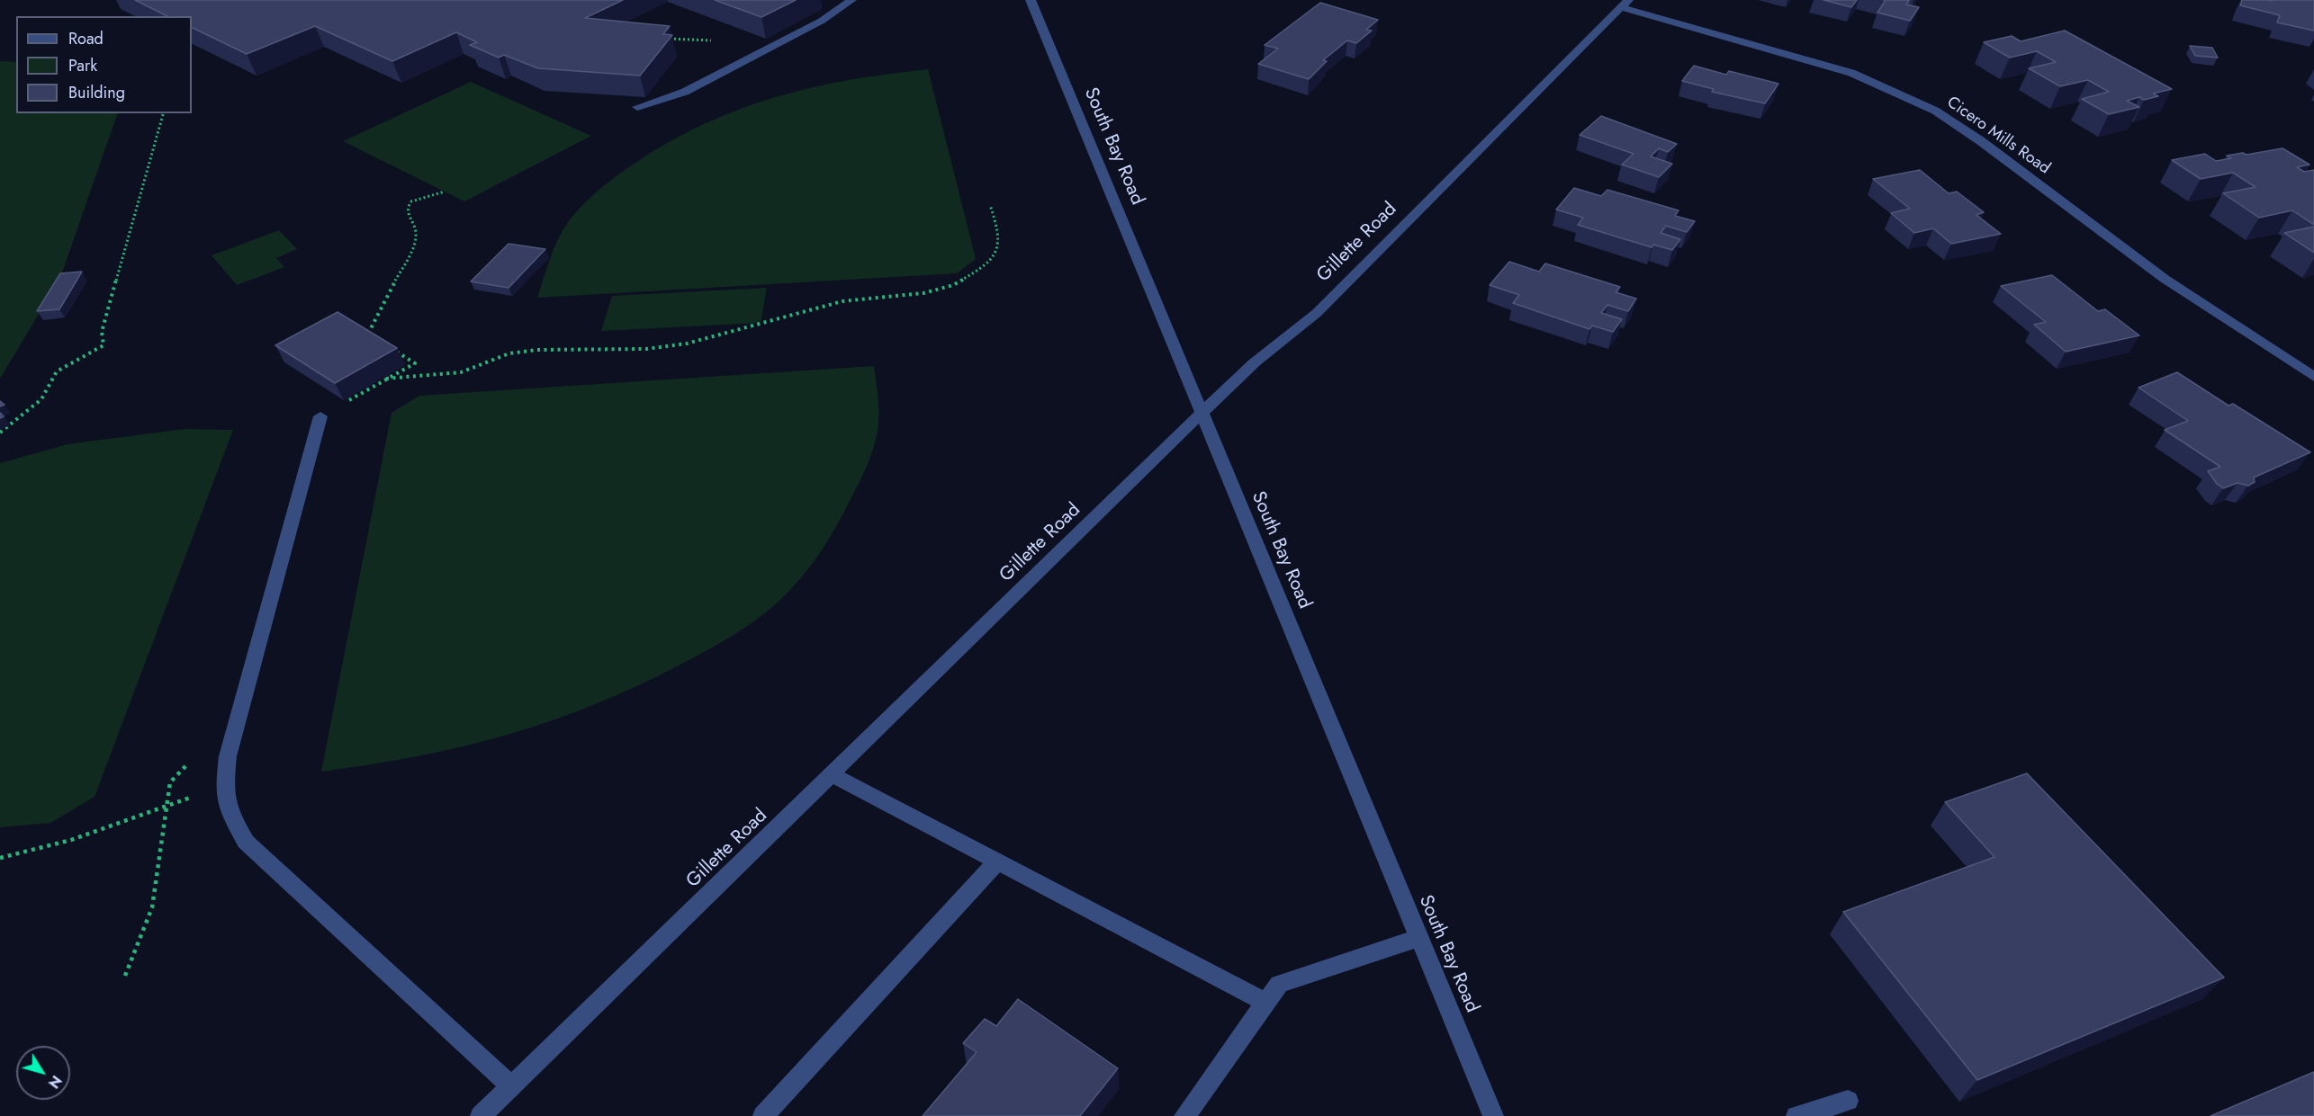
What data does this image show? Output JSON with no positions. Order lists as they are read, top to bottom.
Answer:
{
  "streets": {
    "street": ["Cicero Mills Road", "South Bay Road", "Gillette Road"]
  },
  "crossings": [
    ["Cicero Mills Road", "Gillette Road"],
    ["South Bay Road", "Gillette Road"]
  ],
  "legend": ["Road", "Park", "Building"],
  "north": "bottom right"
}
